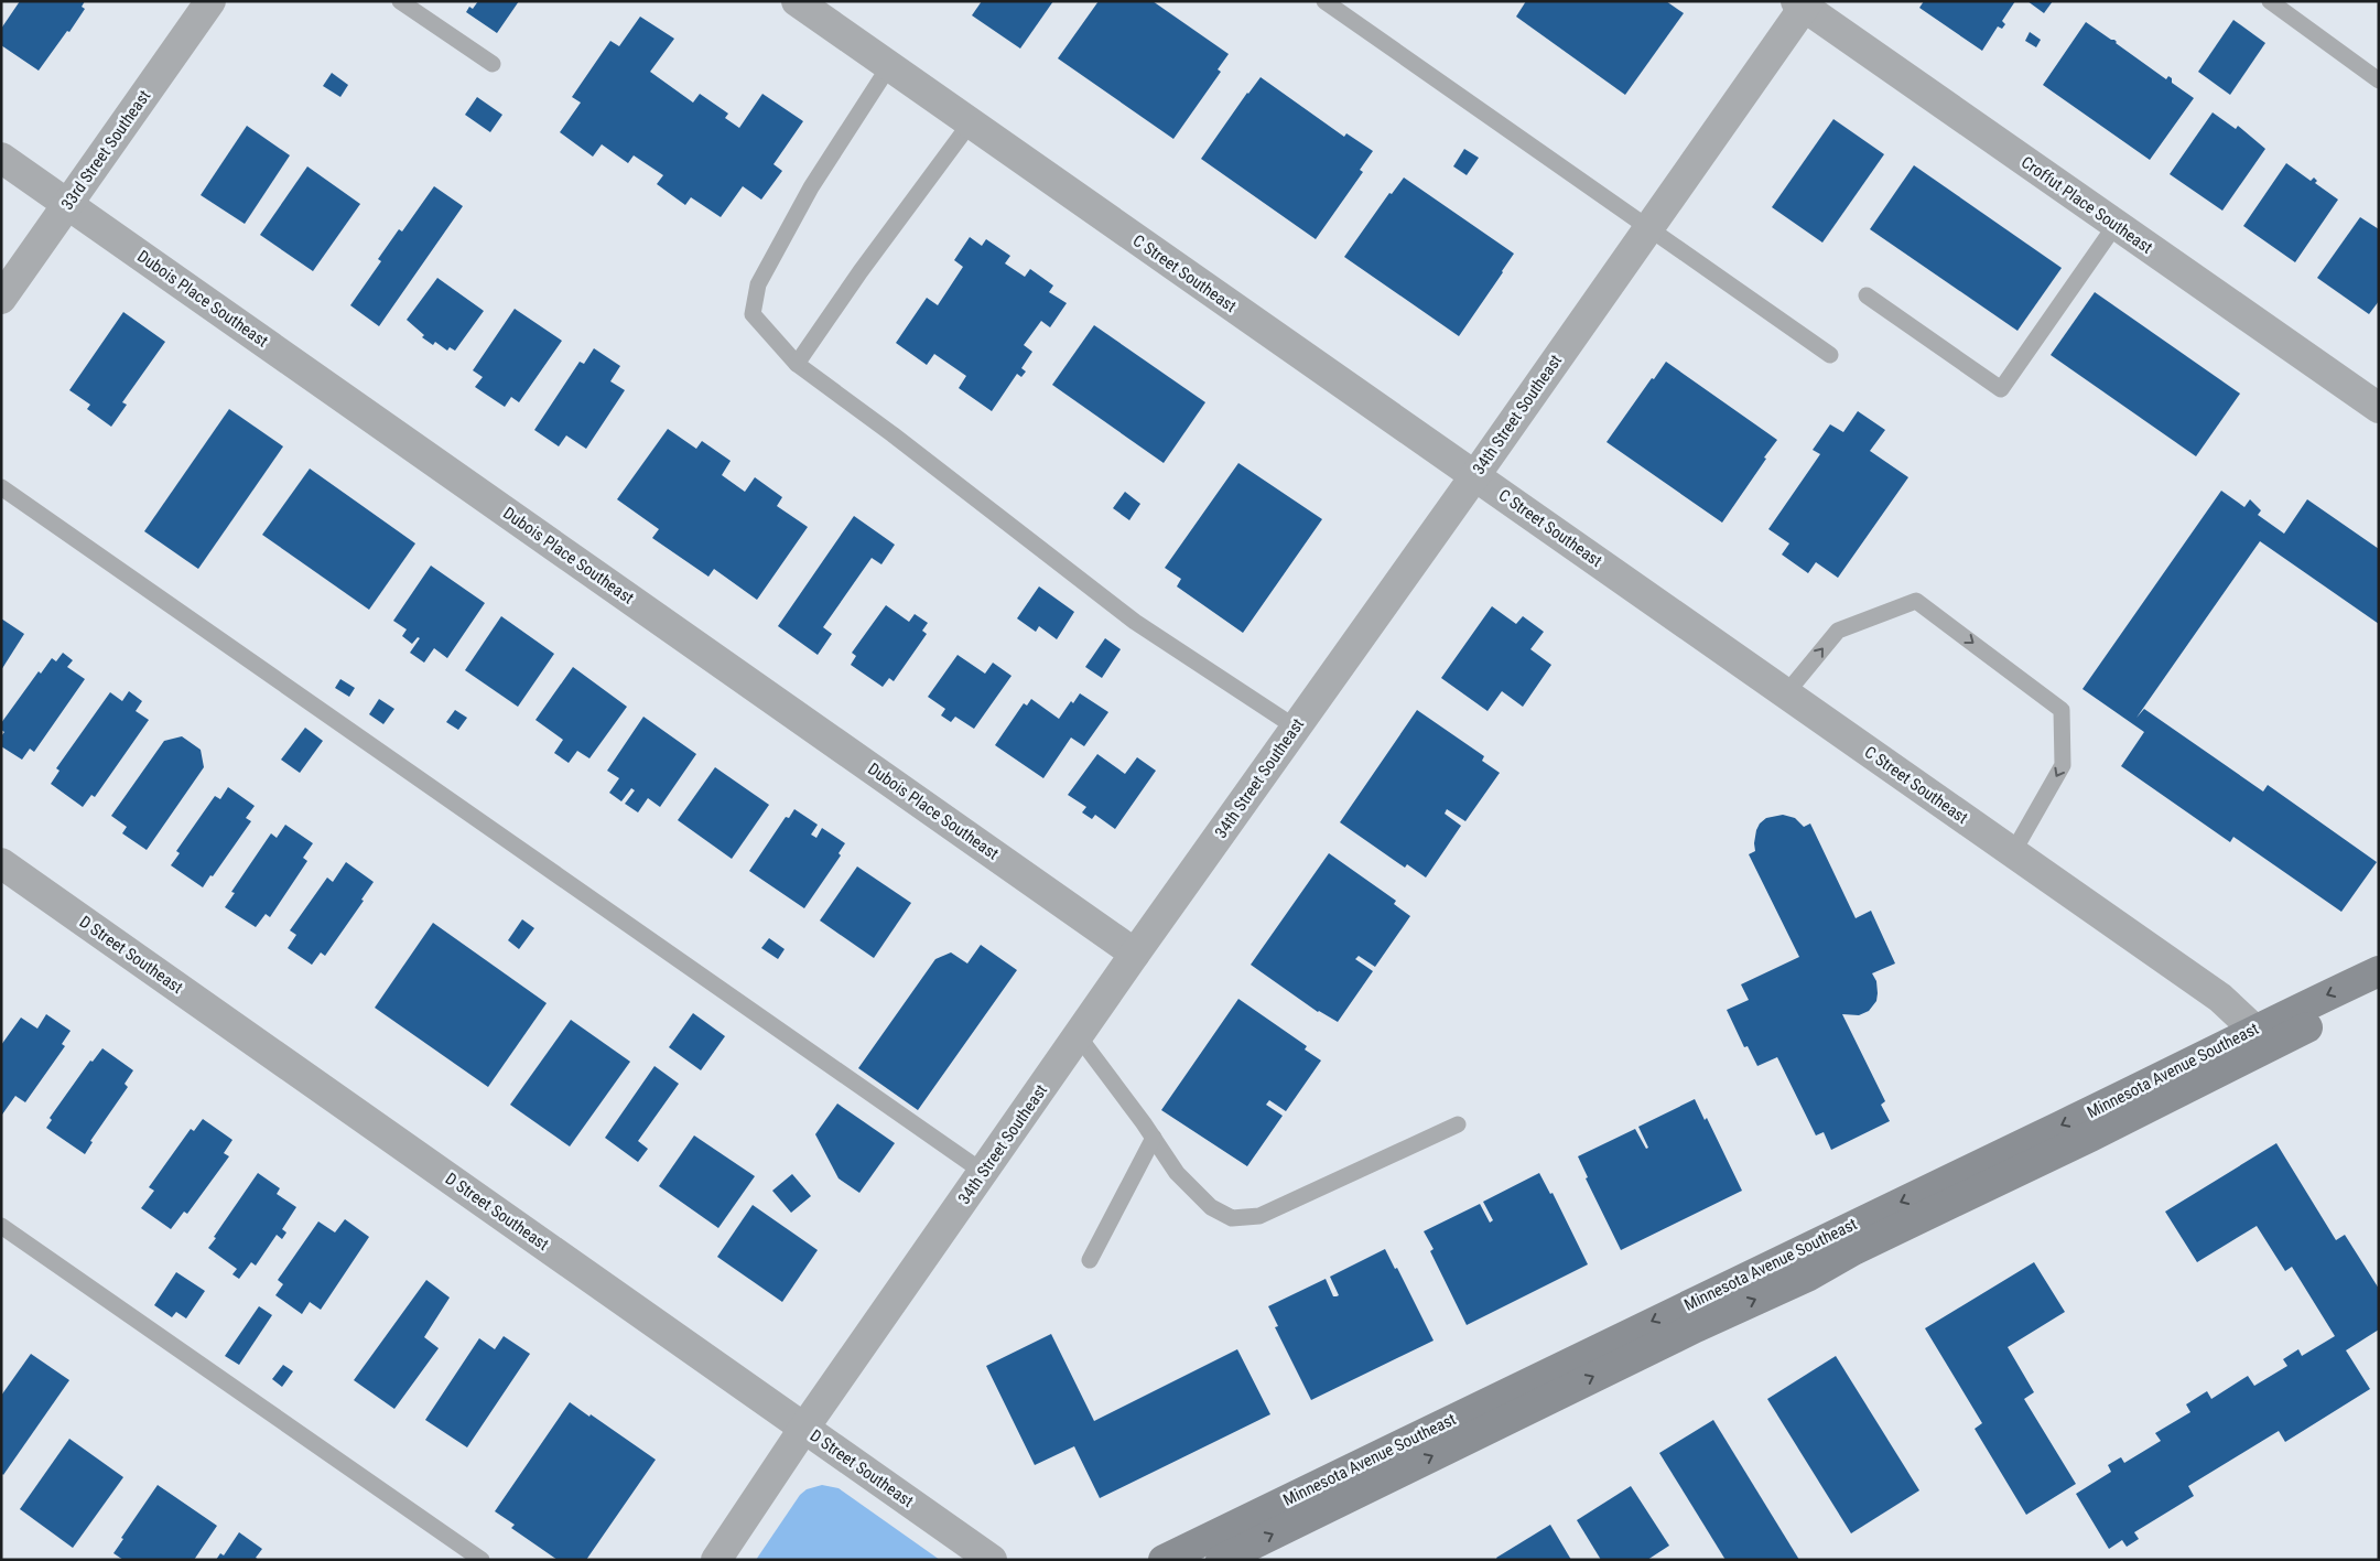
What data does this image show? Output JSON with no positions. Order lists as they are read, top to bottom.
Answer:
{
  "streets": {
    "main road": ["Minnesota Avenue Southeast"],
    "street": [
      "33rd Street Southeast",
      "Croffut Place Southeast",
      "C Street Southeast",
      "Dubois Place Southeast",
      "34th Street Southeast",
      "D Street Southeast"
    ]
  },
  "crossings": [
    ["33rd Street Southeast", "Dubois Place Southeast"],
    ["Croffut Place Southeast", "34th Street Southeast"],
    ["C Street Southeast", "34th Street Southeast"],
    ["C Street Southeast", "Minnesota Avenue Southeast"],
    ["Dubois Place Southeast", "34th Street Southeast"],
    ["34th Street Southeast", "D Street Southeast"]
  ]
}
